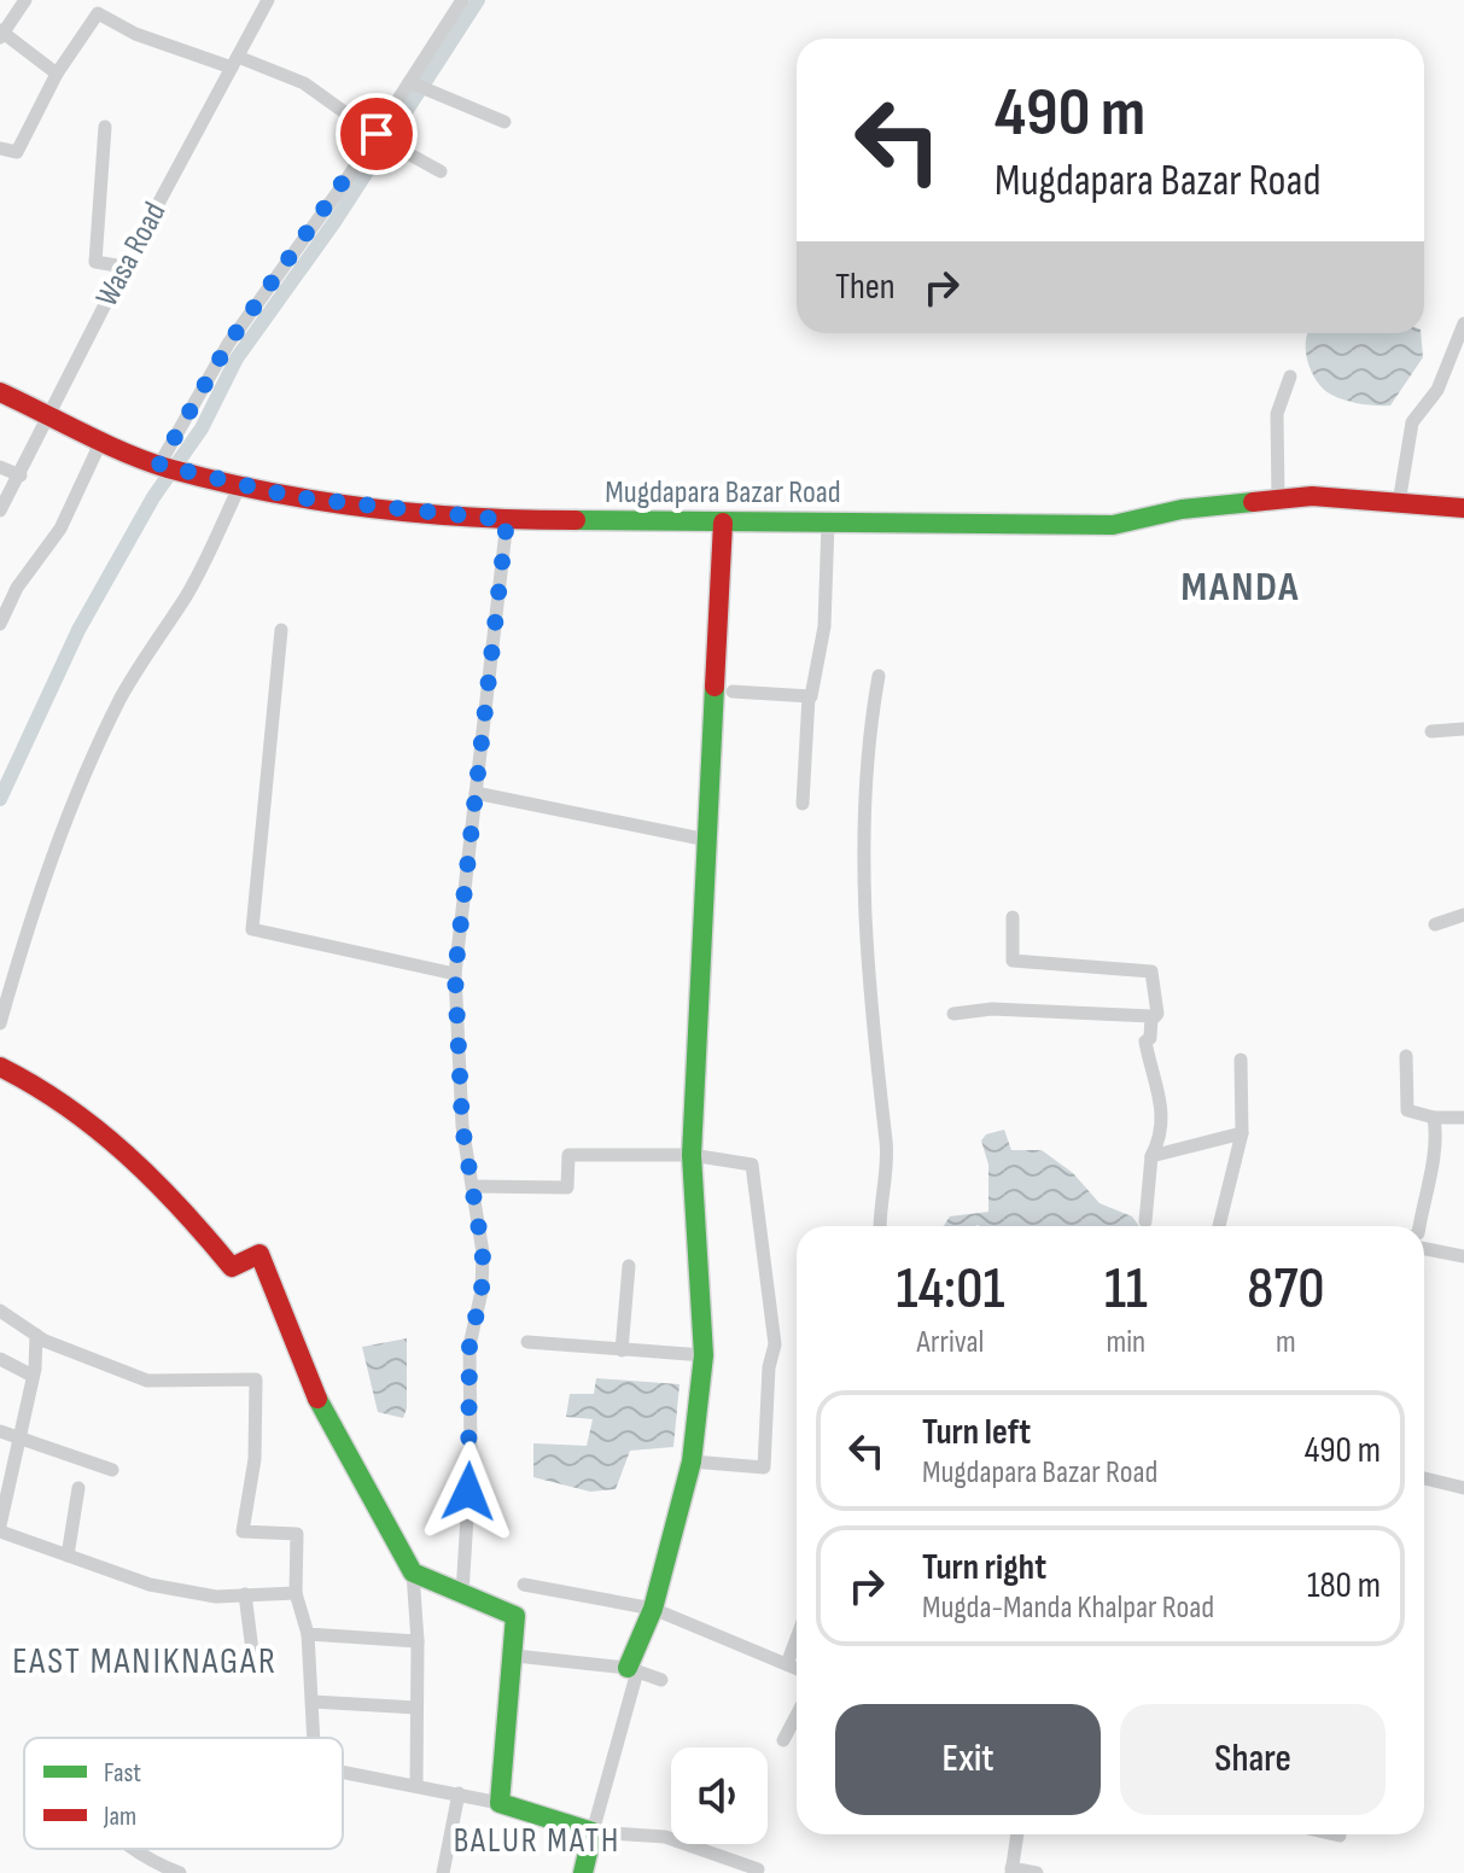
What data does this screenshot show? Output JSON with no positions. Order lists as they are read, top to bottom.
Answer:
{
  "streets": {
    "street": ["Wasa Road", "Mugdapara Bazar Road"]
  },
  "crossings": [
    ["Wasa Road", "Mugdapara Bazar Road"]
  ],
  "districts": ["MANDA", "EAST MANIKNAGAR", "BALUR MATH"],
  "legend": ["Fast", "Jam"],
  "page": {
    "turn": ["490 m", "Mugdapara Bazar Road"],
    "then": "Then",
    "eta": [
      "14:01",
      "Arrival",
      "11",
      "min",
      "870",
      "m"
    ],
    "list": [
      {
        "name": "Turn left",
        "note": "Mugdapara Bazar Road",
        "value": "490 m"
      },
      {
        "name": "Turn right",
        "note": "Mugda-Manda Khalpar Road",
        "value": "180 m"
      }
    ],
    "buttons": ["Exit", "Share"]
  }
}
